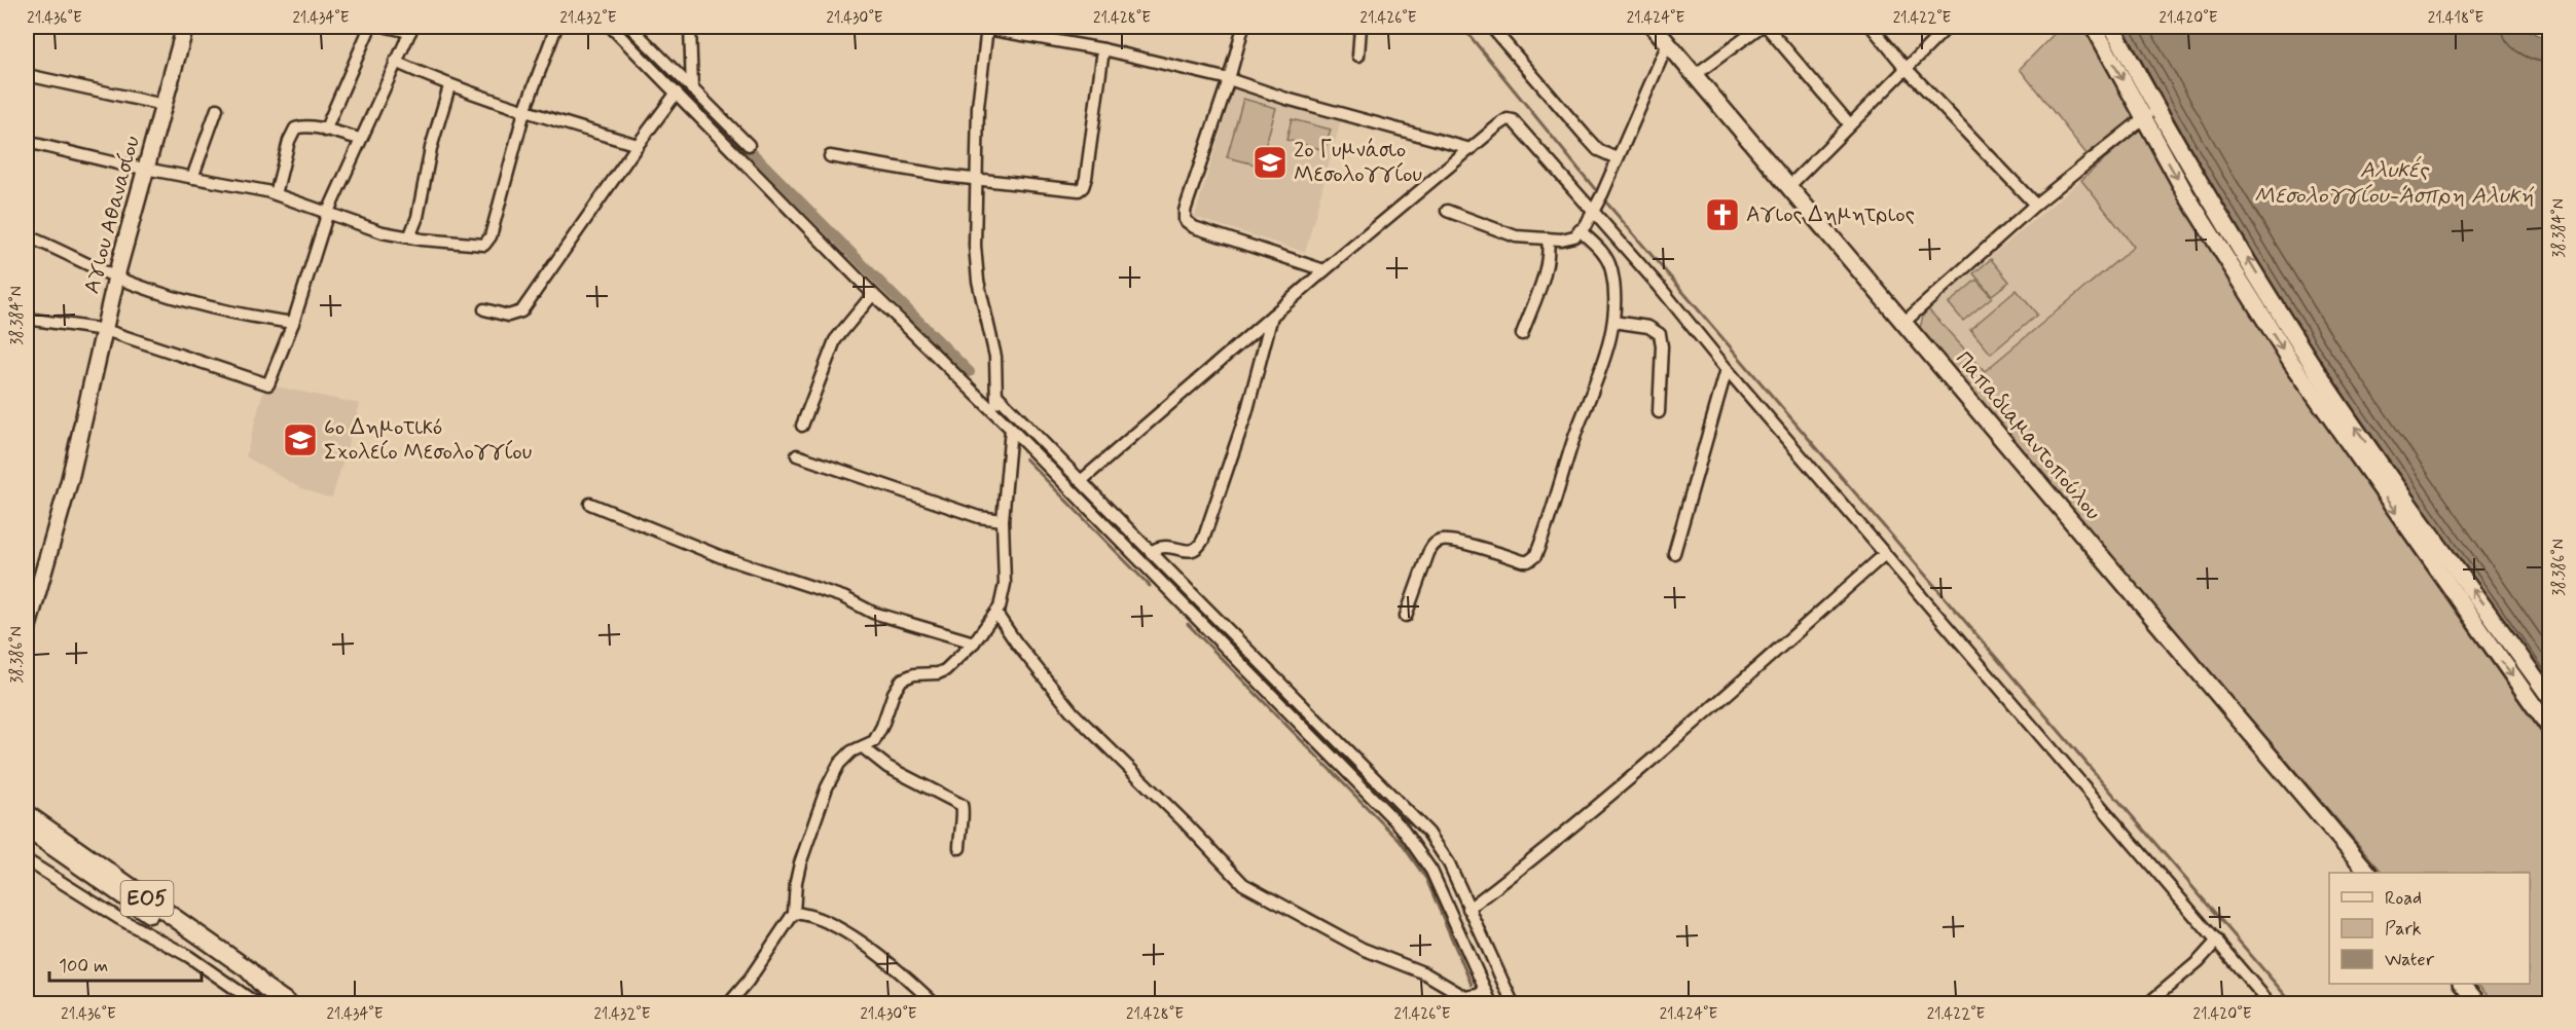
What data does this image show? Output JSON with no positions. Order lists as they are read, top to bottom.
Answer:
{
  "streets": {
    "main road": ["Αγιου Αθανασίου", "Παπαδιαμαντοπούλου", "ΕΟ5"]
  },
  "water": ["Αλυκές Μεσολογγίου-Άσπρη Αλυκή"],
  "places": {
    "school or university": ["2ο Γυμνάσιο Μεσολογγίου", "6ο Δημοτικό Σχολείο Μεσολογγίου"],
    "church": ["Αγιος Δημητριος"]
  },
  "legend": ["Road", "Park", "Water"],
  "scale_bar": "100 m",
  "coordinates": [
    "21.436°E",
    "21.434°E",
    "21.432°E",
    "21.430°E",
    "21.428°E",
    "21.426°E",
    "21.424°E",
    "21.422°E",
    "21.420°E",
    "21.418°E",
    "38.384°N",
    "38.386°N"
  ]
}
